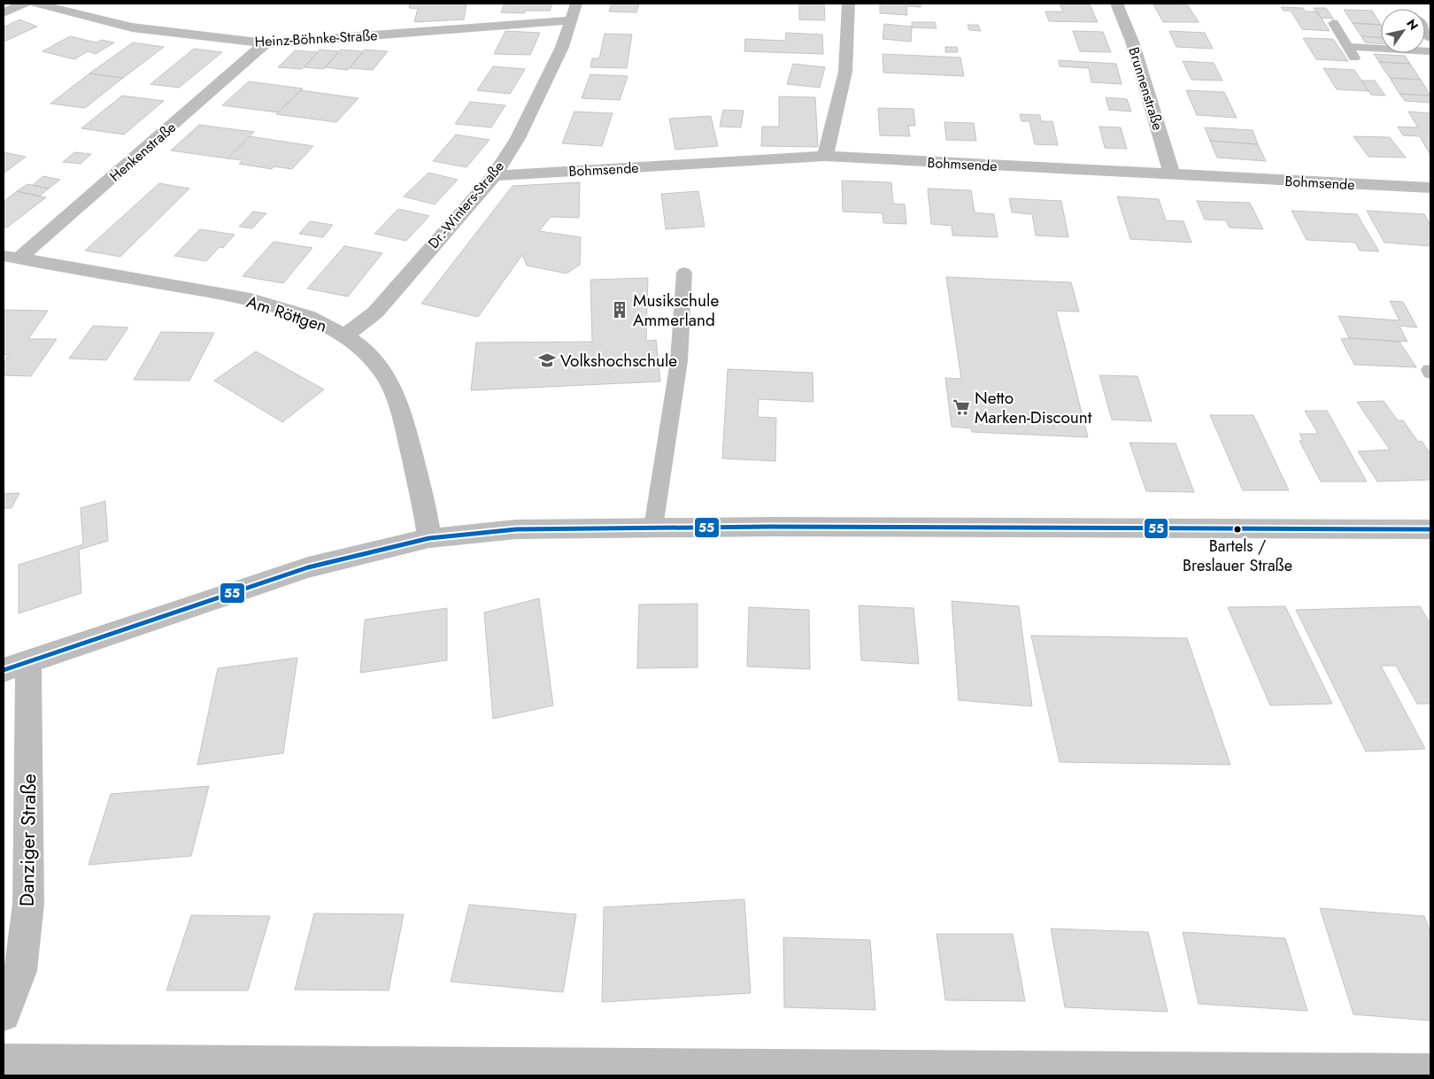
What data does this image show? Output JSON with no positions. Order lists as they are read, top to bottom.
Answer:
{
  "streets": {
    "street": [
      "Heinz-Böhnke-Straße",
      "Brunnenstraße",
      "Henkenstraße",
      "Bohmsende",
      "Dr.-Winters-Straße",
      "Am Röttgen",
      "Danziger Straße"
    ]
  },
  "crossings": [
    ["Heinz-Böhnke-Straße", "Henkenstraße"],
    ["Heinz-Böhnke-Straße", "Dr.-Winters-Straße"],
    ["Brunnenstraße", "Bohmsende"],
    ["Henkenstraße", "Am Röttgen"],
    ["Bohmsende", "Dr.-Winters-Straße"],
    ["Dr.-Winters-Straße", "Am Röttgen"]
  ],
  "places": {
    "building": ["Musikschule Ammerland"],
    "school or university": ["Volkshochschule"],
    "supermarket": ["Netto Marken-Discount"],
    "other": ["Bartels / Breslauer Straße"]
  },
  "lines": ["transit line 55"],
  "north": "top right"
}
